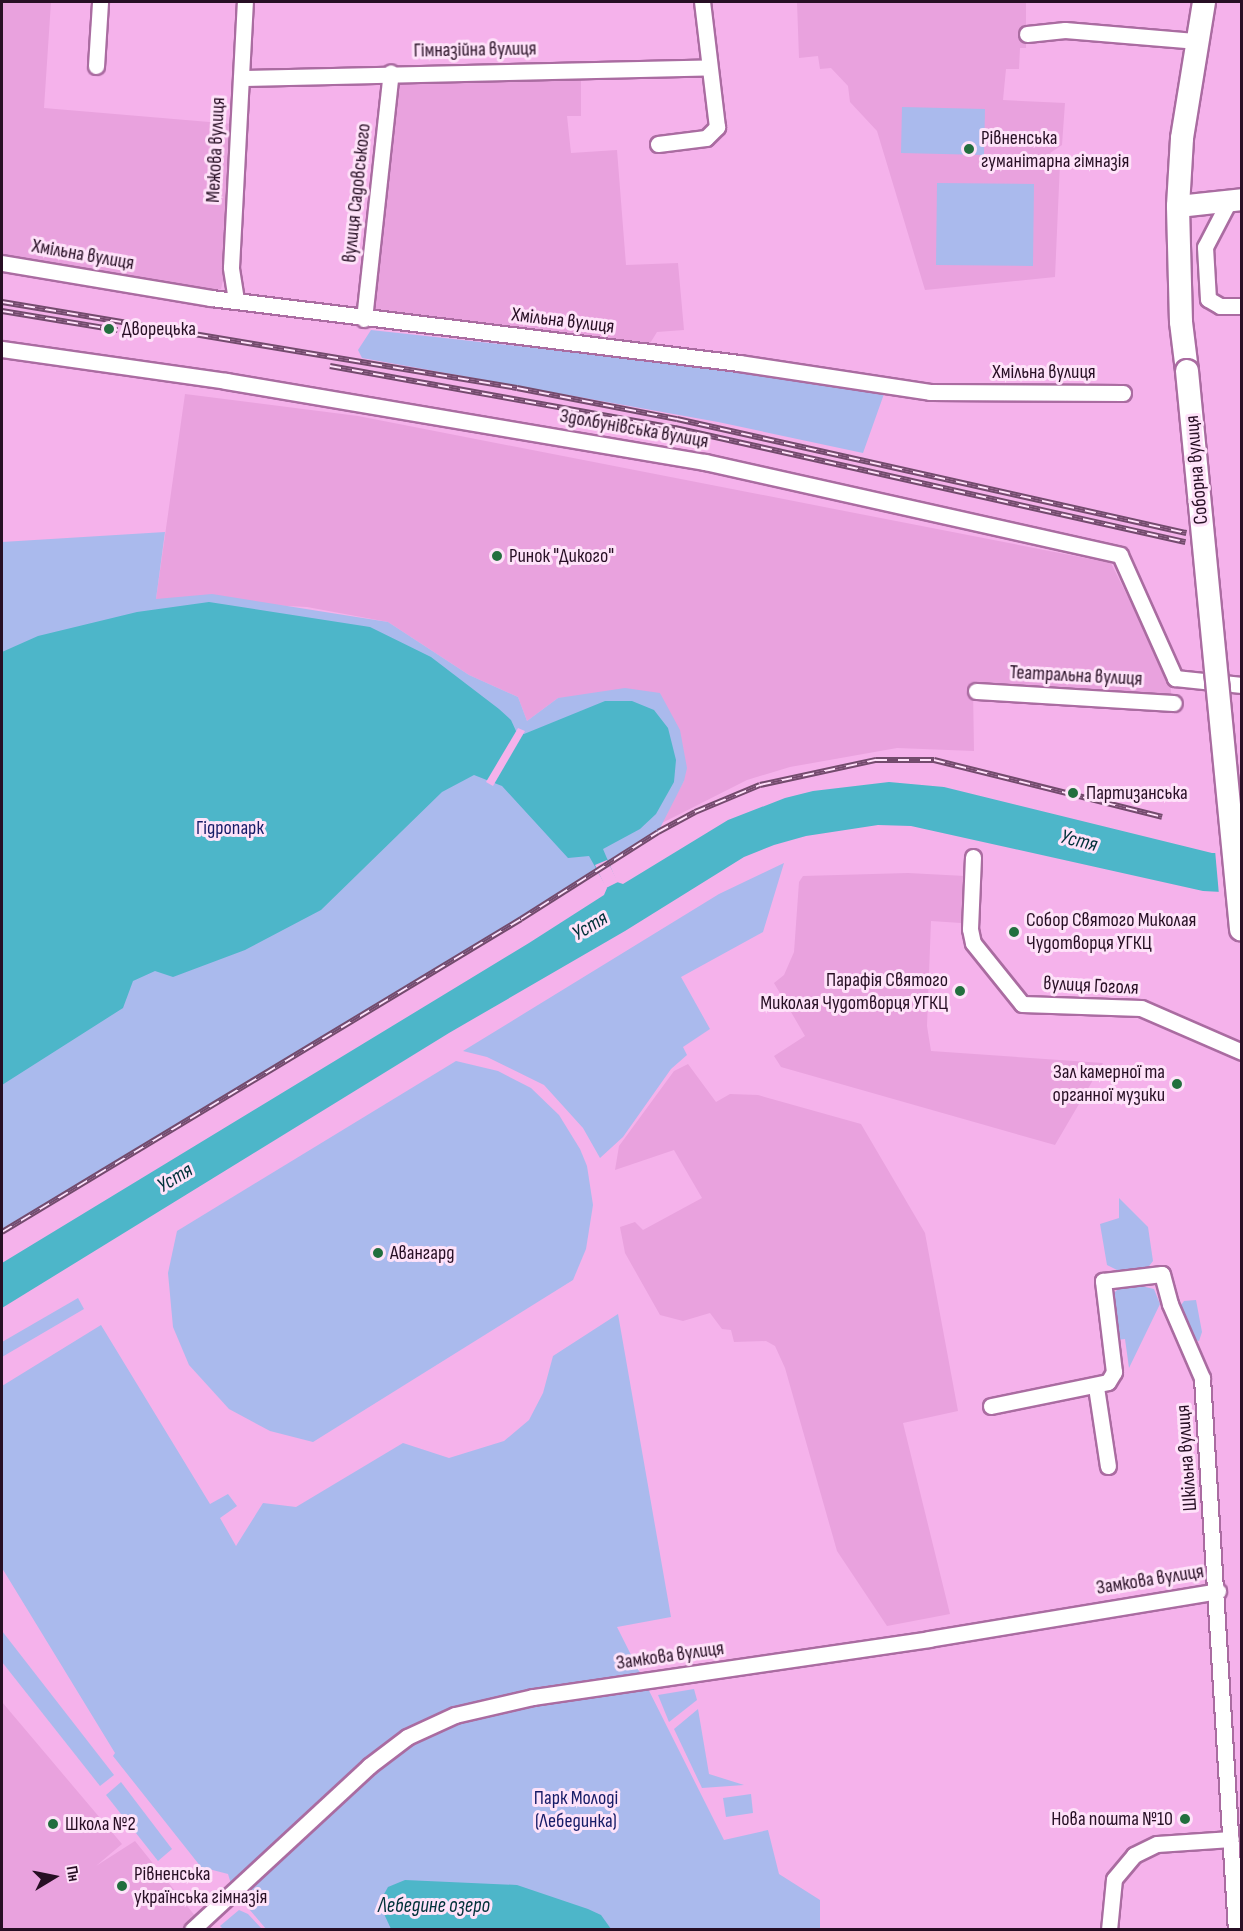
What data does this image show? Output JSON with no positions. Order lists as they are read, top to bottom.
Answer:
{
  "streets": {
    "main road": ["Соборна вулиця"],
    "street": [
      "Гімназійна вулиця",
      "Межова вулиця",
      "вулиця Садовського",
      "Хмільна вулиця",
      "Здолбунівська вулиця",
      "Театральна вулиця",
      "вулиця Гоголя",
      "Шкільна вулиця",
      "Замкова вулиця"
    ]
  },
  "crossings": [
    ["Гімназійна вулиця", "Межова вулиця"],
    ["Гімназійна вулиця", "вулиця Садовського"],
    ["Межова вулиця", "Хмільна вулиця"],
    ["вулиця Садовського", "Хмільна вулиця"],
    ["Шкільна вулиця", "Замкова вулиця"]
  ],
  "water": ["Устя", "Лебедине озеро"],
  "parks": ["Гідропарк", "Парк Молоді (Лебединка)"],
  "places": [
    "Рівненська гуманітарна гімназія",
    "Дворецька",
    "Ринок \"Дикого\"",
    "Партизанська",
    "Собор Святого Миколая Чудотворця УГКЦ",
    "Парафія Святого Миколая Чудотворця УГКЦ",
    "Зал камерної та органної музики",
    "Авангард",
    "Нова пошта №10",
    "Школа №2",
    "Рівненська українська гімназія"
  ],
  "north": "right"
}
